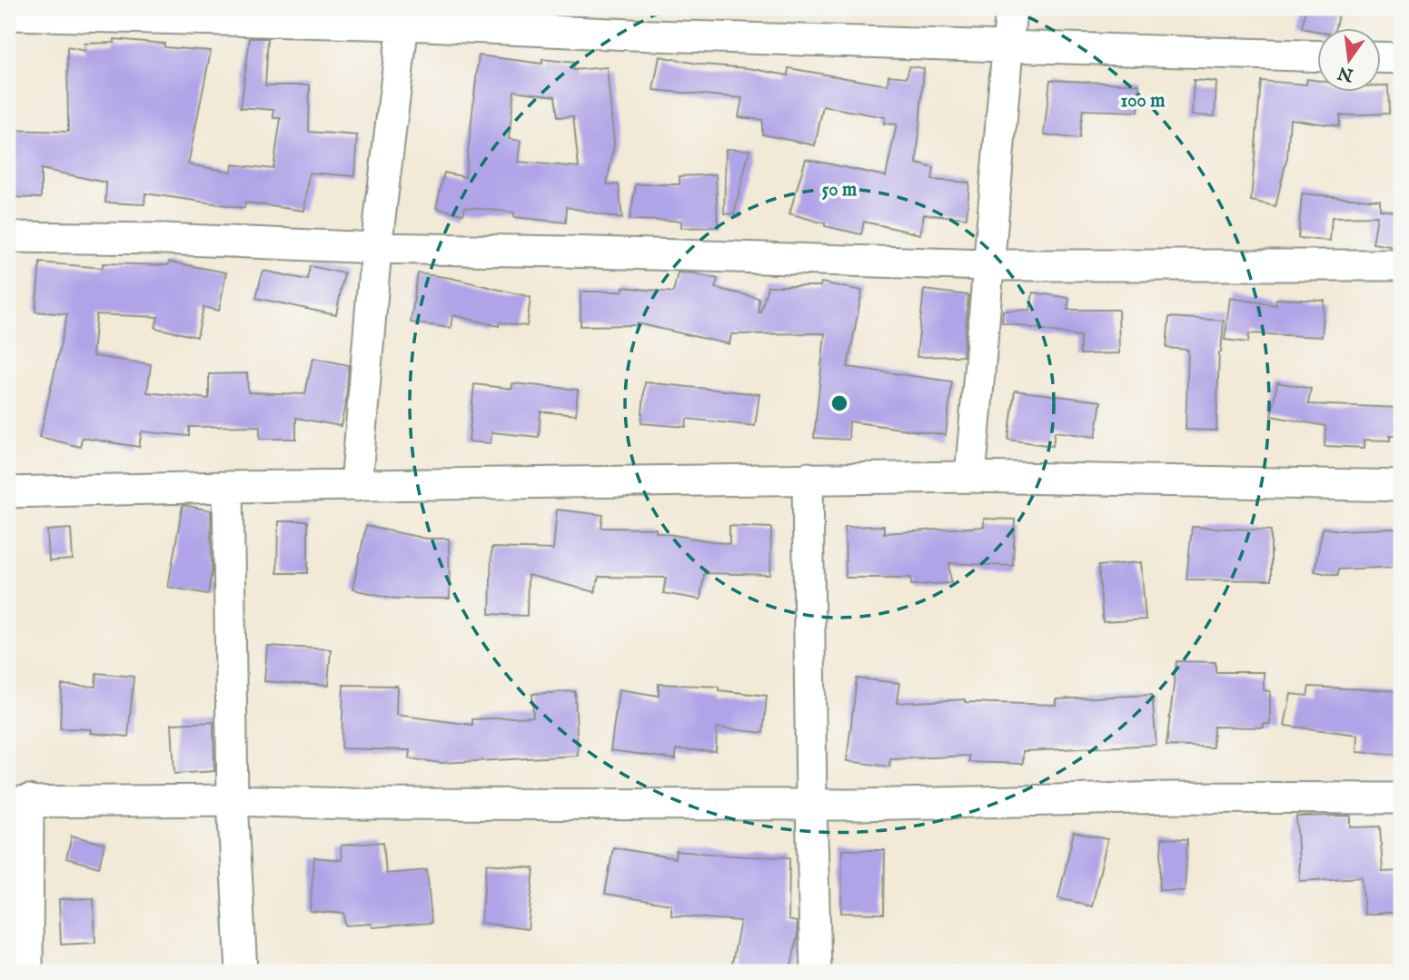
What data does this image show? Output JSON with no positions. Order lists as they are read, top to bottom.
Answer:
{
  "north": "bottom",
  "rings": ["100 m", "50 m"]
}
